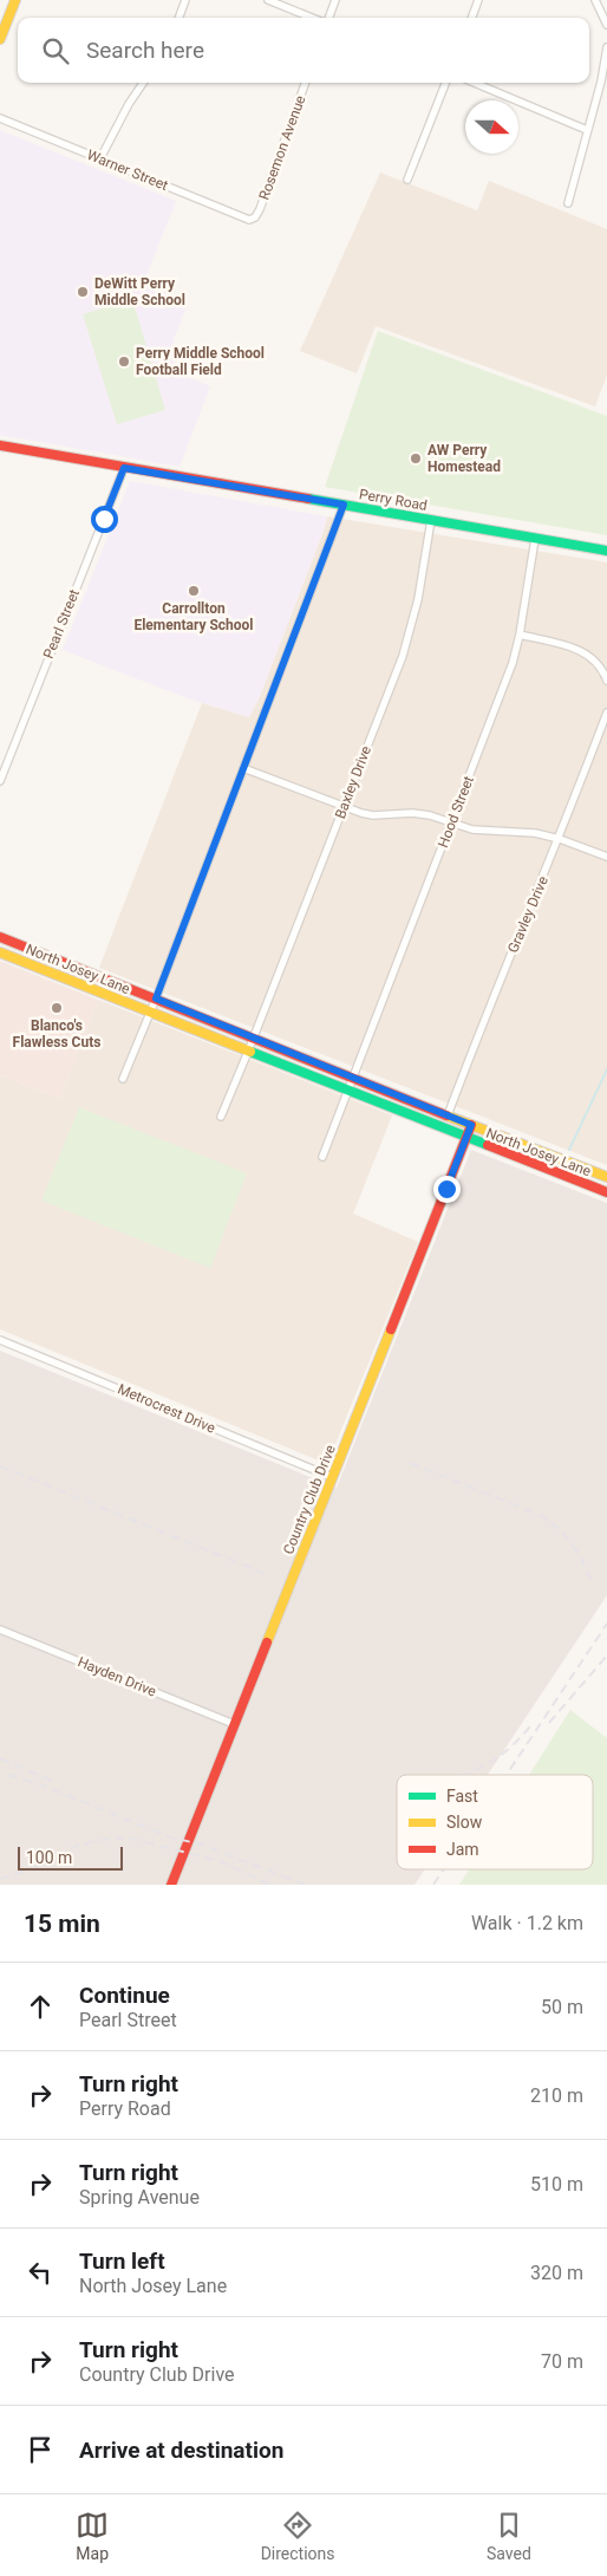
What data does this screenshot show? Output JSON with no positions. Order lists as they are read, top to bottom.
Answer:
{
  "streets": {
    "street": [
      "Rosemon Avenue",
      "Warner Street",
      "Perry Road",
      "Pearl Street",
      "Baxley Drive",
      "Hood Street",
      "Gravley Drive",
      "North Josey Lane",
      "Metrocrest Drive",
      "Country Club Drive",
      "Hayden Drive"
    ]
  },
  "crossings": [
    ["Rosemon Avenue", "Warner Street"],
    ["Perry Road", "Pearl Street"],
    ["Perry Road", "Baxley Drive"],
    ["Perry Road", "Hood Street"],
    ["Baxley Drive", "North Josey Lane"],
    ["Hood Street", "North Josey Lane"],
    ["Gravley Drive", "North Josey Lane"],
    ["North Josey Lane", "Country Club Drive"],
    ["Metrocrest Drive", "Country Club Drive"],
    ["Country Club Drive", "Hayden Drive"]
  ],
  "places": [
    "DeWitt Perry Middle School",
    "Perry Middle School Football Field",
    "AW Perry Homestead",
    "Carrollton Elementary School",
    "Blanco's Flawless Cuts"
  ],
  "legend": ["Fast", "Slow", "Jam"],
  "scale_bar": "100 m",
  "north": "right",
  "page": {
    "search": "Search here",
    "scale": "100 m",
    "heading": ["15 min", "Walk · 1.2 km"],
    "list": [
      ["Continue", "Pearl Street", "50 m"],
      ["Turn right", "Perry Road", "210 m"],
      ["Turn right", "Spring Avenue", "510 m"],
      ["Turn left", "North Josey Lane", "320 m"],
      ["Turn right", "Country Club Drive", "70 m"],
      "Arrive at destination"
    ],
    "nav": ["Map", "Directions", "Saved"]
  }
}
